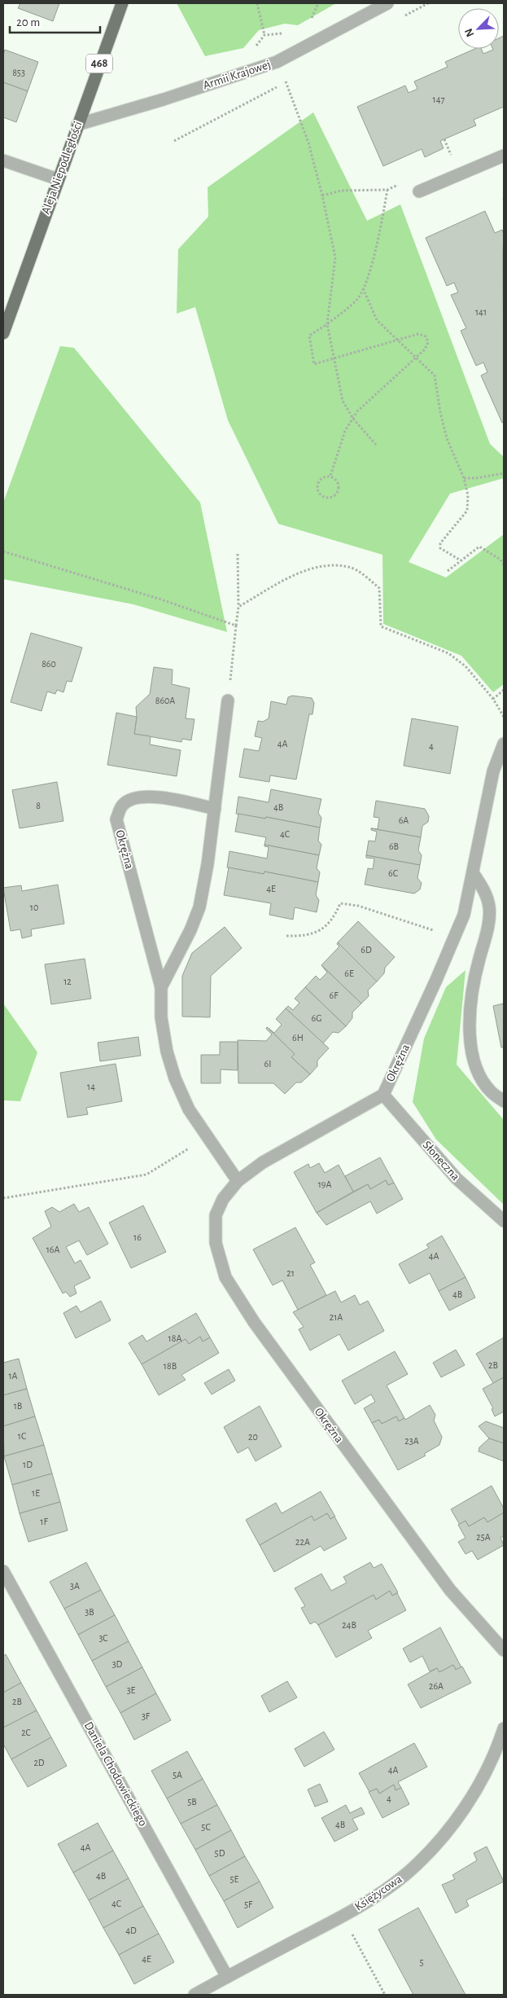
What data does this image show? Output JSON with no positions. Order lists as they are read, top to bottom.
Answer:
{
  "streets": {
    "main road": ["468", "Aleja Niepodległości"],
    "street": [
      "Armii Krajowej",
      "Okrężna",
      "Słoneczna",
      "Daniela Chodowieckiego",
      "Księżycowa"
    ]
  },
  "crossings": [
    ["Armii Krajowej", "Aleja Niepodległości"],
    ["Okrężna", "Słoneczna"],
    ["Daniela Chodowieckiego", "Księżycowa"]
  ],
  "house_numbers": [
    "853",
    "147",
    "141",
    "860",
    "860A",
    "4A",
    "4",
    "8",
    "4B",
    "6A",
    "4C",
    "6B",
    "6C",
    "4E",
    "10",
    "6D",
    "6E",
    "12",
    "6F",
    "6G",
    "6H",
    "6I",
    "14",
    "19A",
    "16",
    "16A",
    "4A",
    "21",
    "4B",
    "21A",
    "18A",
    "2B",
    "18B",
    "1A",
    "1B",
    "1C",
    "20",
    "23A",
    "1D",
    "1E",
    "1F",
    "25A",
    "22A",
    "3A",
    "3B",
    "24B",
    "3C",
    "3D",
    "26A",
    "3E",
    "2B",
    "3F",
    "2C",
    "2D",
    "4A",
    "5A",
    "4",
    "5B",
    "4B",
    "5C",
    "4A",
    "5D",
    "4B",
    "5E",
    "4C",
    "5F",
    "4D",
    "4E",
    "5"
  ],
  "scale_bar": "20 m",
  "north": "bottom left"
}
